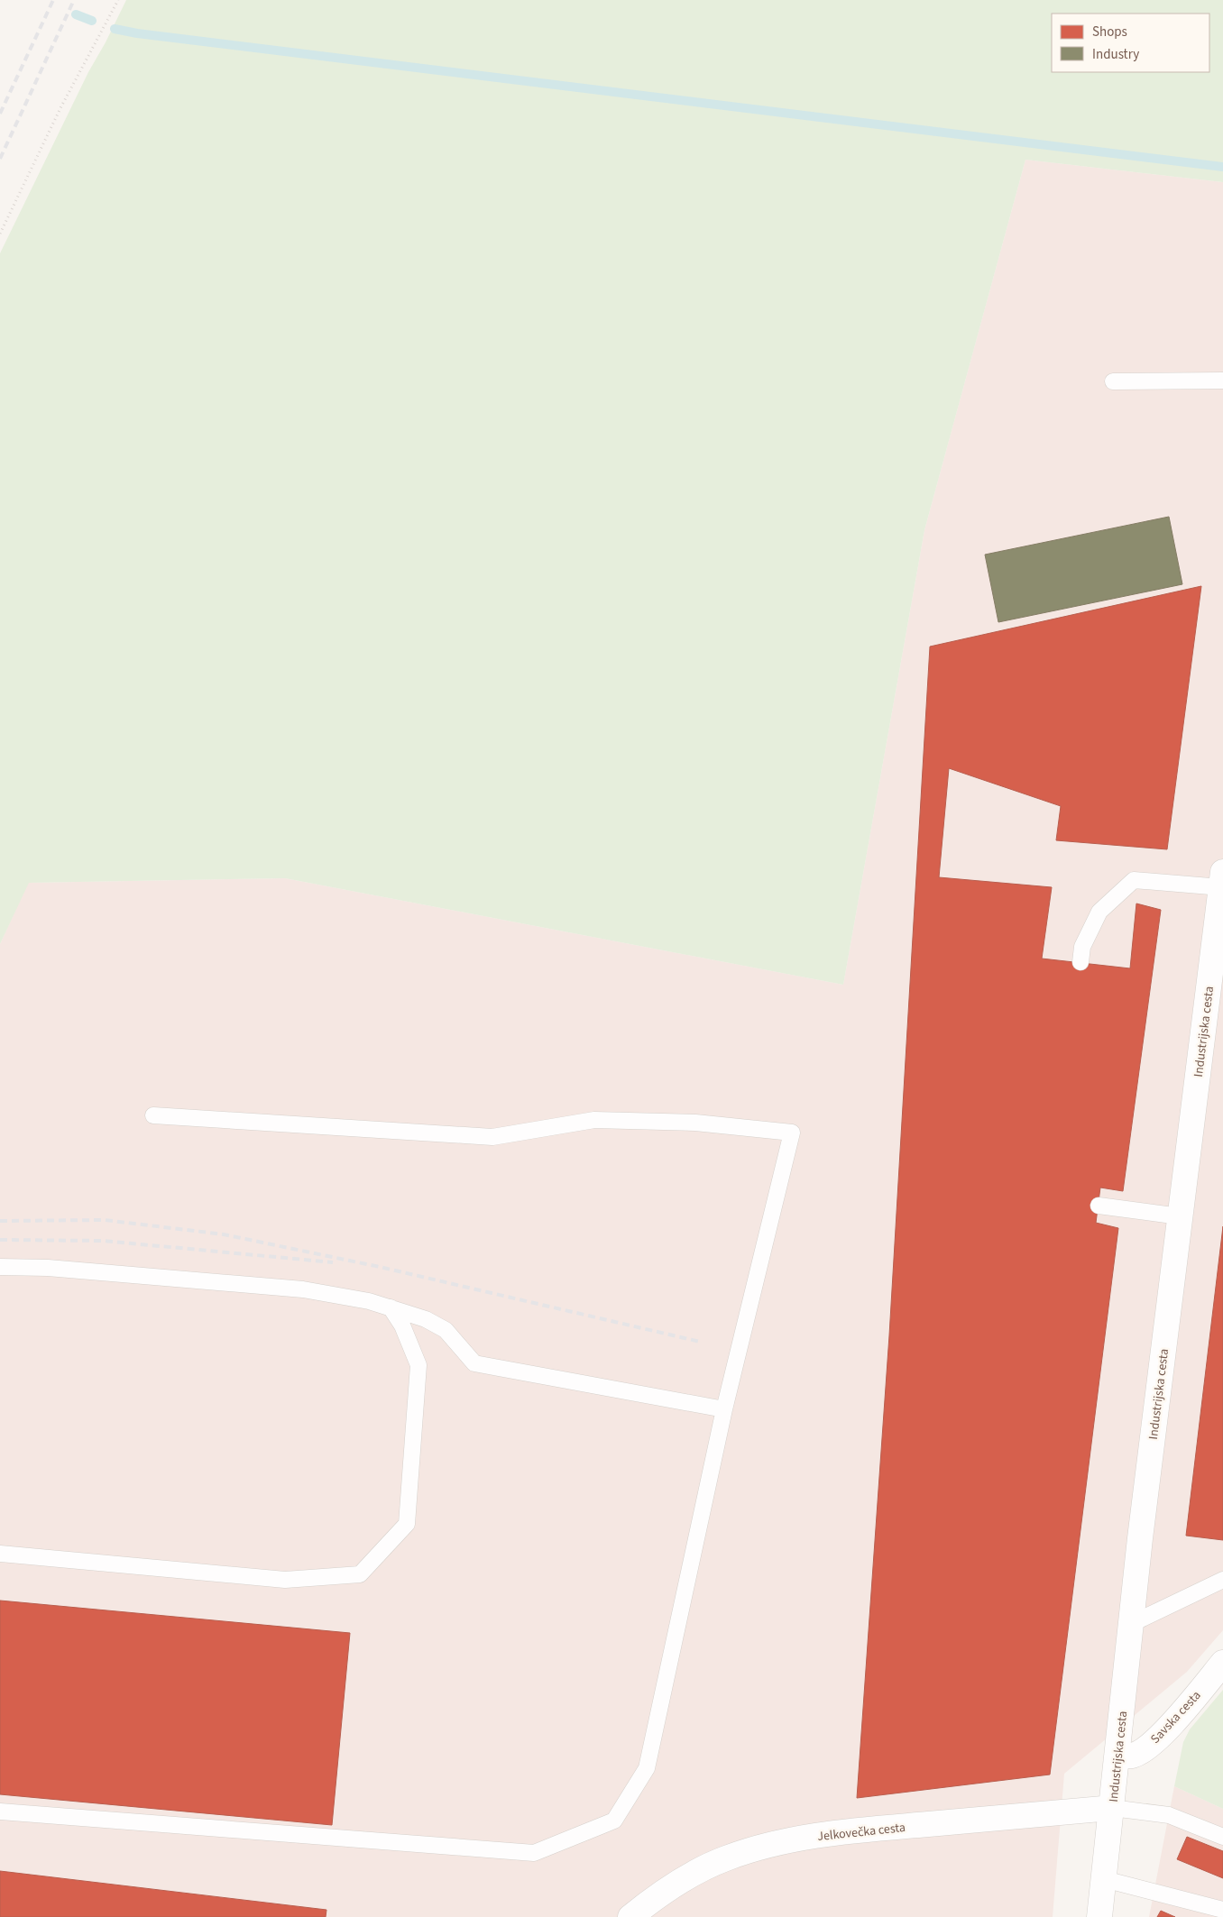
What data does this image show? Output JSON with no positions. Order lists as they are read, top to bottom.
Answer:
{
  "streets": {
    "street": ["Industrijska cesta", "Savska cesta", "Jelkovečka cesta"]
  },
  "crossings": [
    ["Industrijska cesta", "Savska cesta"],
    ["Industrijska cesta", "Jelkovečka cesta"]
  ],
  "legend": ["Shops", "Industry"]
}
